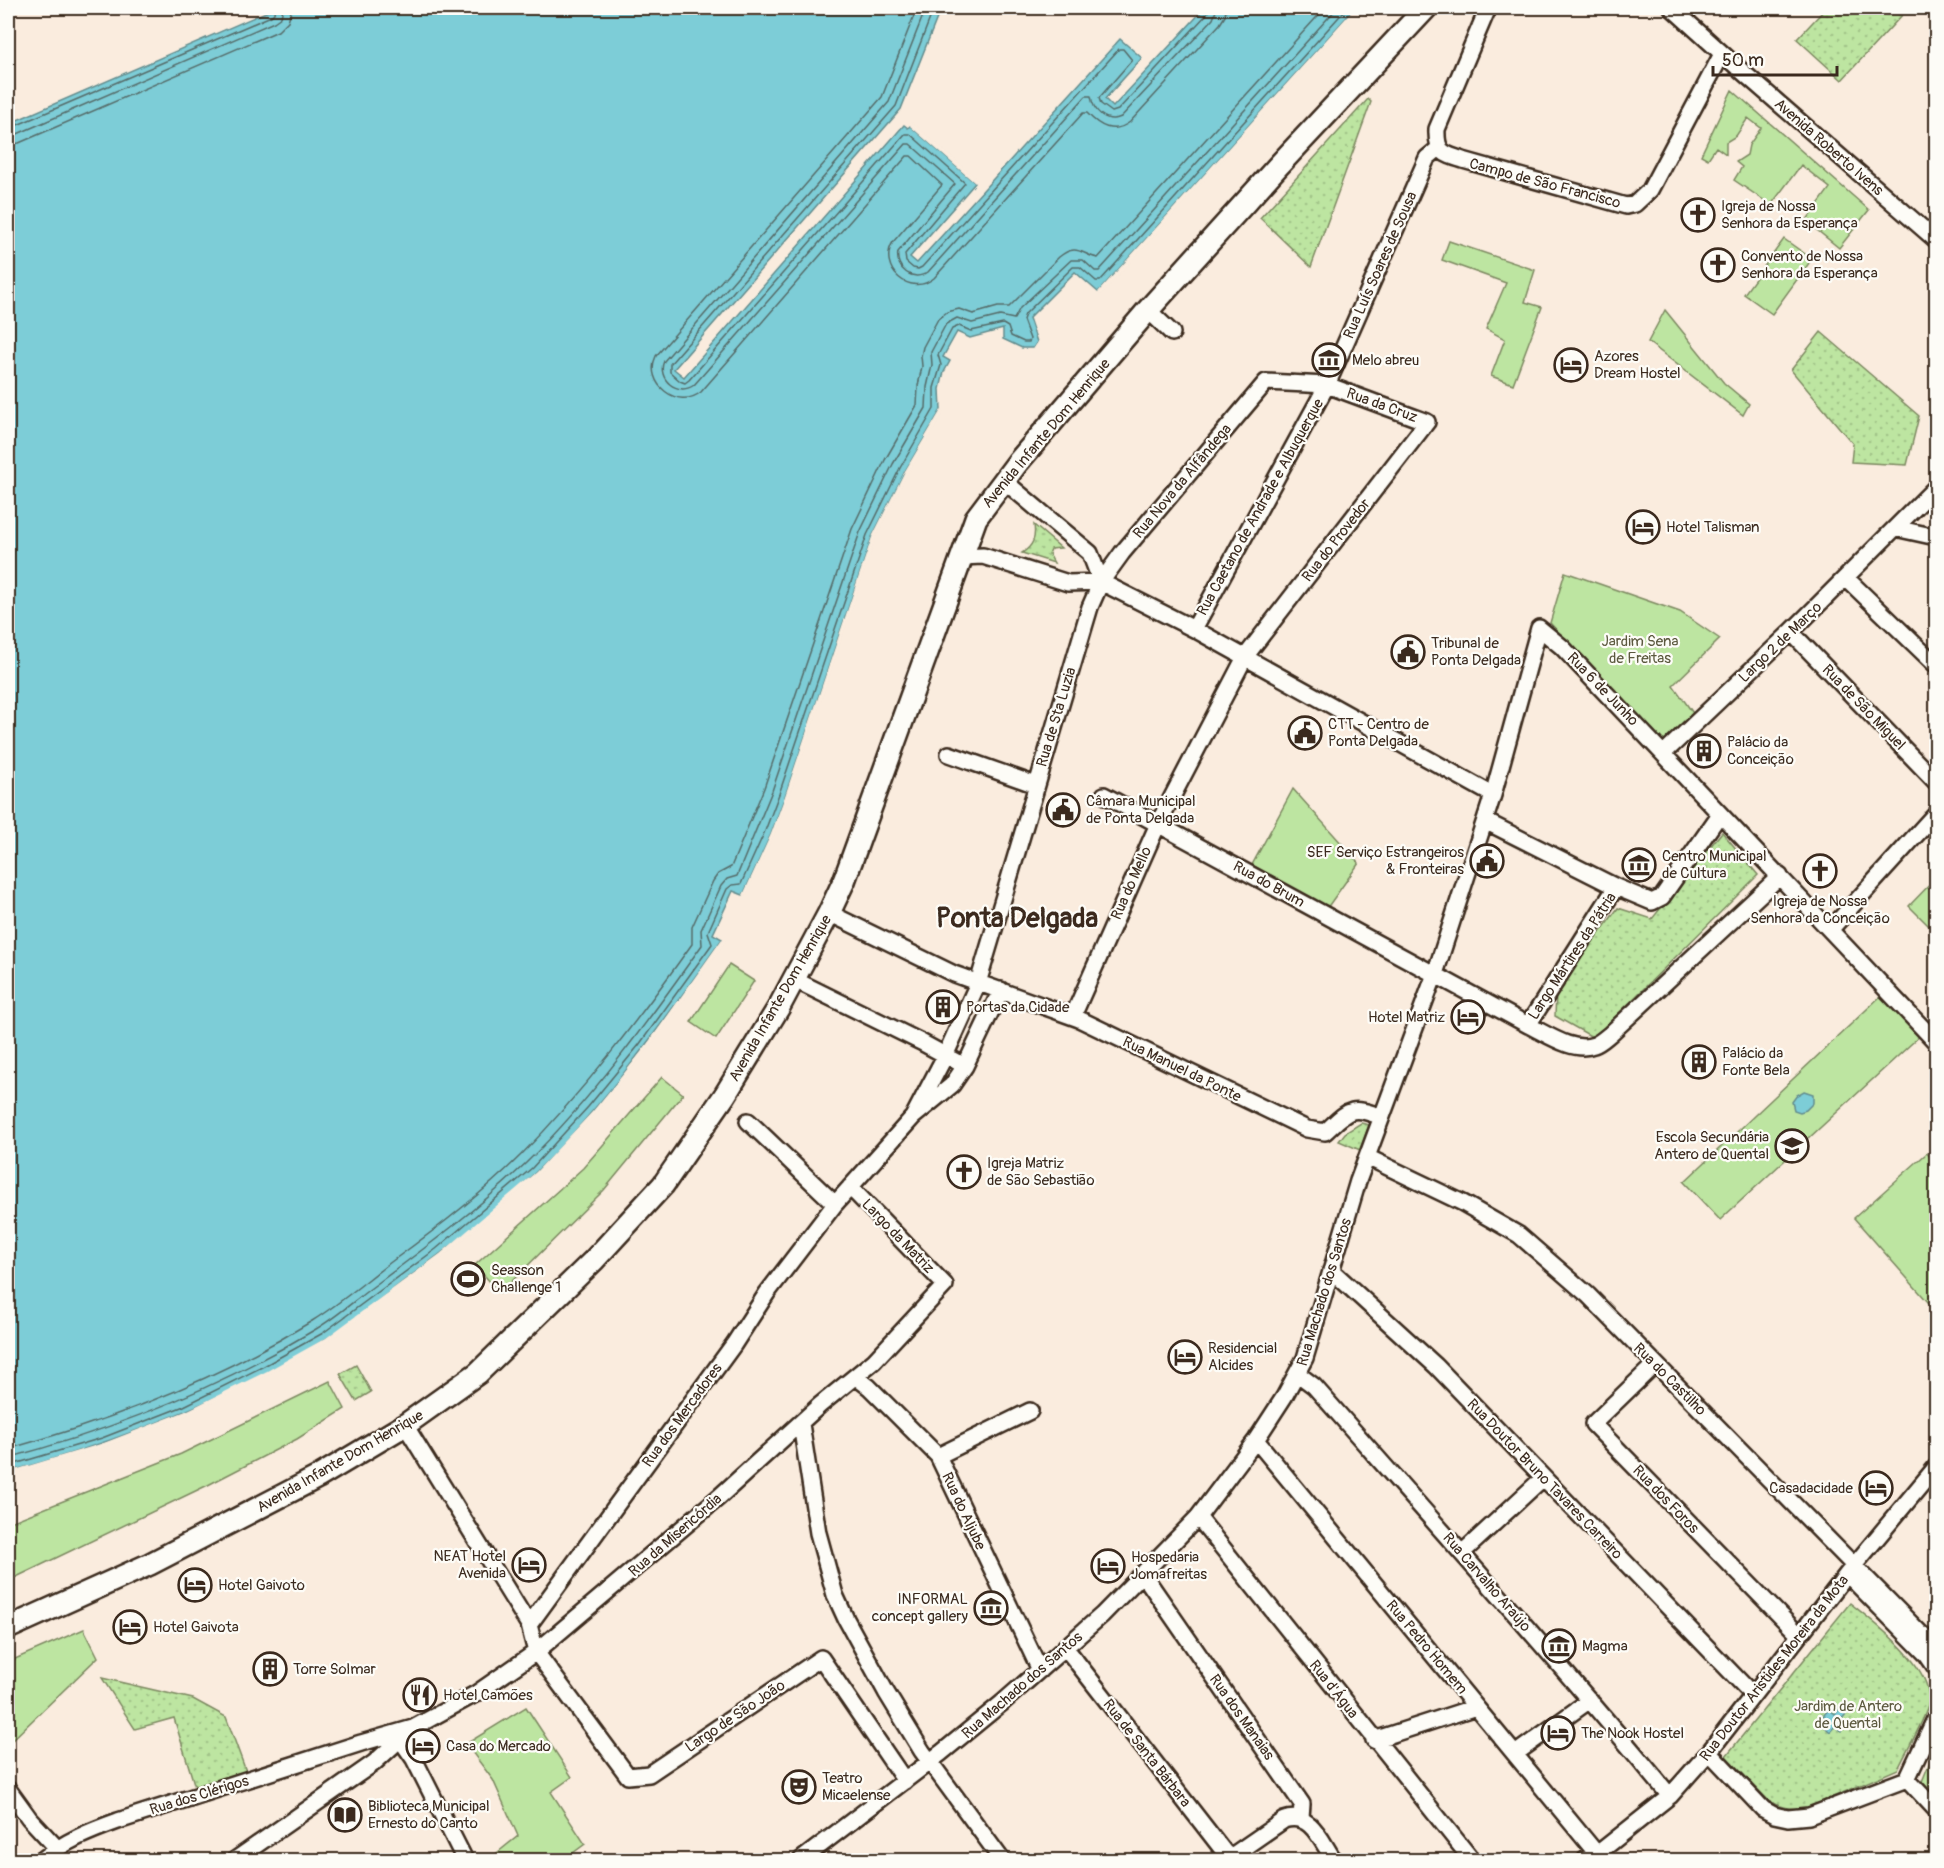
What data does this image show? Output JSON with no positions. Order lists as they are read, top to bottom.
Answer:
{
  "streets": {
    "main road": ["Avenida Infante Dom Henrique"],
    "street": [
      "Avenida Roberto Ivens",
      "Campo de São Francisco",
      "Rua Luís Soares de Sousa",
      "Rua da Cruz",
      "Rua Nova da Alfândega",
      "Rua Caetano de Andrade e Albuquerque",
      "Rua do Provedor",
      "Largo 2 de Março",
      "Rua 6 de Junho",
      "Rua de São Miguel",
      "Rua de Sta Luzia",
      "Rua do Mello",
      "Rua do Brum",
      "Largo Mártires da Pátria",
      "Rua Manuel da Ponte",
      "Largo da Matriz",
      "Rua Machado dos Santos",
      "Rua do Castilho",
      "Rua dos Mercadores",
      "Rua Doutor Bruno Tavares Carreiro",
      "Rua dos Foros",
      "Rua do Aljube",
      "Rua da Misericórdia",
      "Rua Carvalho Araújo",
      "Rua Pedro Homem",
      "Rua Doutor Aristides Moreira da Mota",
      "Rua d'Água",
      "Largo de São João",
      "Rua dos Manaias",
      "Rua de Santa Bárbara",
      "Rua dos Clérigos"
    ]
  },
  "crossings": [
    ["Avenida Roberto Ivens", "Campo de São Francisco"],
    ["Campo de São Francisco", "Rua Luís Soares de Sousa"],
    ["Rua Luís Soares de Sousa", "Rua da Cruz"],
    ["Rua Luís Soares de Sousa", "Rua Caetano de Andrade e Albuquerque"],
    ["Rua da Cruz", "Rua Nova da Alfândega"],
    ["Rua da Cruz", "Rua Caetano de Andrade e Albuquerque"],
    ["Rua da Cruz", "Rua do Provedor"],
    ["Avenida Infante Dom Henrique", "Rua Manuel da Ponte"],
    ["Rua Nova da Alfândega", "Rua de Sta Luzia"],
    ["Rua do Provedor", "Rua do Mello"],
    ["Largo 2 de Março", "Rua 6 de Junho"],
    ["Largo 2 de Março", "Rua de São Miguel"],
    ["Rua 6 de Junho", "Rua do Brum"],
    ["Rua 6 de Junho", "Rua Machado dos Santos"],
    ["Rua de Sta Luzia", "Rua Manuel da Ponte"],
    ["Rua de Sta Luzia", "Largo da Matriz"],
    ["Rua do Mello", "Rua do Brum"],
    ["Rua do Mello", "Rua Manuel da Ponte"],
    ["Rua do Brum", "Largo Mártires da Pátria"],
    ["Rua do Brum", "Rua Machado dos Santos"],
    ["Rua Manuel da Ponte", "Largo da Matriz"],
    ["Rua Manuel da Ponte", "Rua Machado dos Santos"],
    ["Largo da Matriz", "Rua dos Mercadores"],
    ["Largo da Matriz", "Rua da Misericórdia"],
    ["Rua Machado dos Santos", "Rua do Castilho"],
    ["Rua Machado dos Santos", "Rua Doutor Bruno Tavares Carreiro"],
    ["Rua Machado dos Santos", "Rua do Aljube"],
    ["Rua Machado dos Santos", "Rua Carvalho Araújo"],
    ["Rua Machado dos Santos", "Rua Pedro Homem"],
    ["Rua Machado dos Santos", "Rua d'Água"],
    ["Rua Machado dos Santos", "Largo de São João"],
    ["Rua Machado dos Santos", "Rua dos Manaias"],
    ["Rua Machado dos Santos", "Rua de Santa Bárbara"],
    ["Rua do Castilho", "Rua dos Foros"],
    ["Rua do Castilho", "Rua Doutor Aristides Moreira da Mota"],
    ["Rua Doutor Bruno Tavares Carreiro", "Rua Doutor Aristides Moreira da Mota"],
    ["Rua dos Foros", "Rua Doutor Aristides Moreira da Mota"],
    ["Rua do Aljube", "Rua da Misericórdia"],
    ["Rua da Misericórdia", "Largo de São João"],
    ["Rua da Misericórdia", "Rua dos Clérigos"],
    ["Rua Carvalho Araújo", "Rua Doutor Aristides Moreira da Mota"],
    ["Rua Pedro Homem", "Rua Doutor Aristides Moreira da Mota"]
  ],
  "districts": ["Ponta Delgada"],
  "parks": ["Jardim Sena de Freitas", "Jardim de Antero de Quental"],
  "places": {
    "church": [
      "Igreja de Nossa Senhora da Esperança",
      "Convento de Nossa Senhora da Esperança",
      "Igreja de Nossa Senhora da Conceição",
      "Igreja Matriz de São Sebastião"
    ],
    "museum": [
      "Melo abreu",
      "Centro Municipal de Cultura",
      "INFORMAL concept gallery",
      "Magma"
    ],
    "hotel": [
      "Azores Dream Hostel",
      "Hotel Talisman",
      "Hotel Matriz",
      "Residencial Alcides",
      "Casadacidade",
      "NEAT Hotel Avenida",
      "Hospedaria Jomafreitas",
      "Hotel Gaivoto",
      "Hotel Gaivota",
      "The Nook Hostel",
      "Casa do Mercado"
    ],
    "public building": [
      "Tribunal de Ponta Delgada",
      "CTT - Centro de Ponta Delgada",
      "Câmara Municipal de Ponta Delgada",
      "SEF Serviço Estrangeiros & Fronteiras"
    ],
    "building": [
      "Palácio da Conceição",
      "Portas da Cidade",
      "Palácio da Fonte Bela",
      "Torre Solmar"
    ],
    "school or university": ["Escola Secundária Antero de Quental"],
    "sports": ["Seasson Challenge 1"],
    "restaurant": ["Hotel Camões"],
    "theatre": ["Teatro Micaelense"],
    "library": ["Biblioteca Municipal Ernesto do Canto"]
  },
  "scale_bar": "50 m"
}
